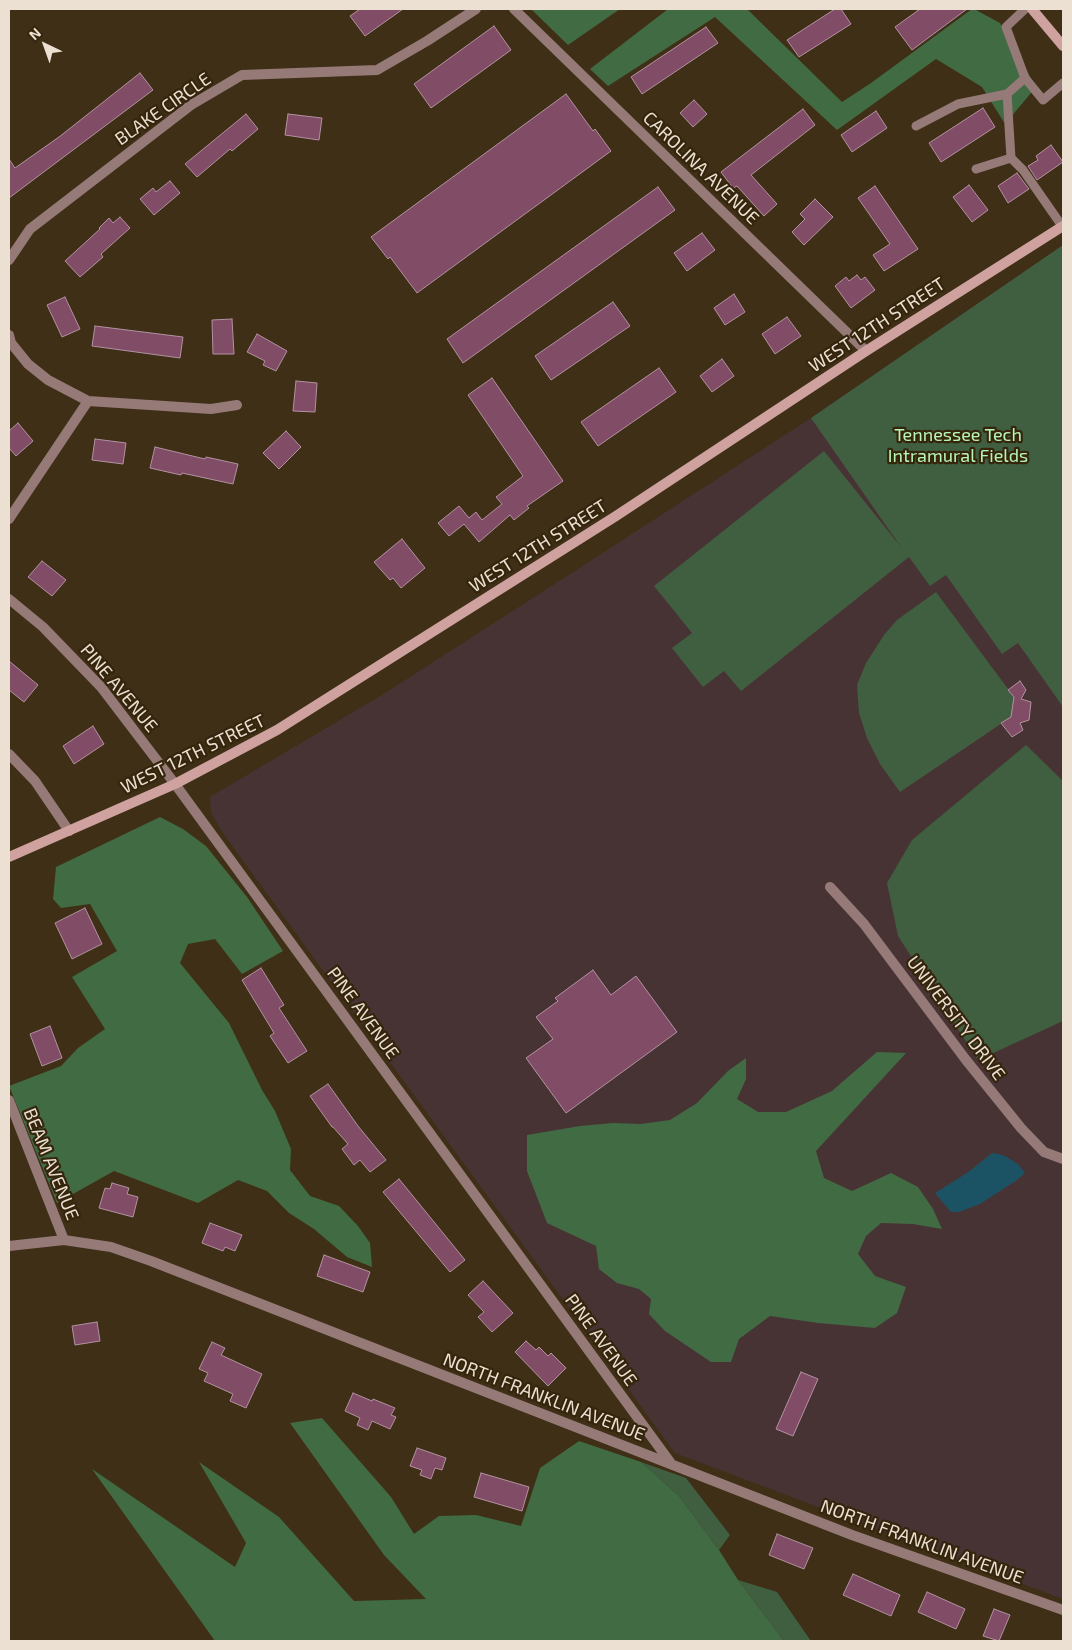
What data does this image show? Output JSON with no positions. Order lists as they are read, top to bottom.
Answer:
{
  "streets": {
    "main road": ["WEST 12TH STREET"],
    "street": [
      "BLAKE CIRCLE",
      "CAROLINA AVENUE",
      "PINE AVENUE",
      "UNIVERSITY DRIVE",
      "BEAM AVENUE",
      "NORTH FRANKLIN AVENUE"
    ]
  },
  "crossings": [
    ["CAROLINA AVENUE", "WEST 12TH STREET"],
    ["WEST 12TH STREET", "PINE AVENUE"],
    ["PINE AVENUE", "NORTH FRANKLIN AVENUE"],
    ["BEAM AVENUE", "NORTH FRANKLIN AVENUE"]
  ],
  "parks": ["Tennessee Tech Intramural Fields"],
  "north": "top left"
}
